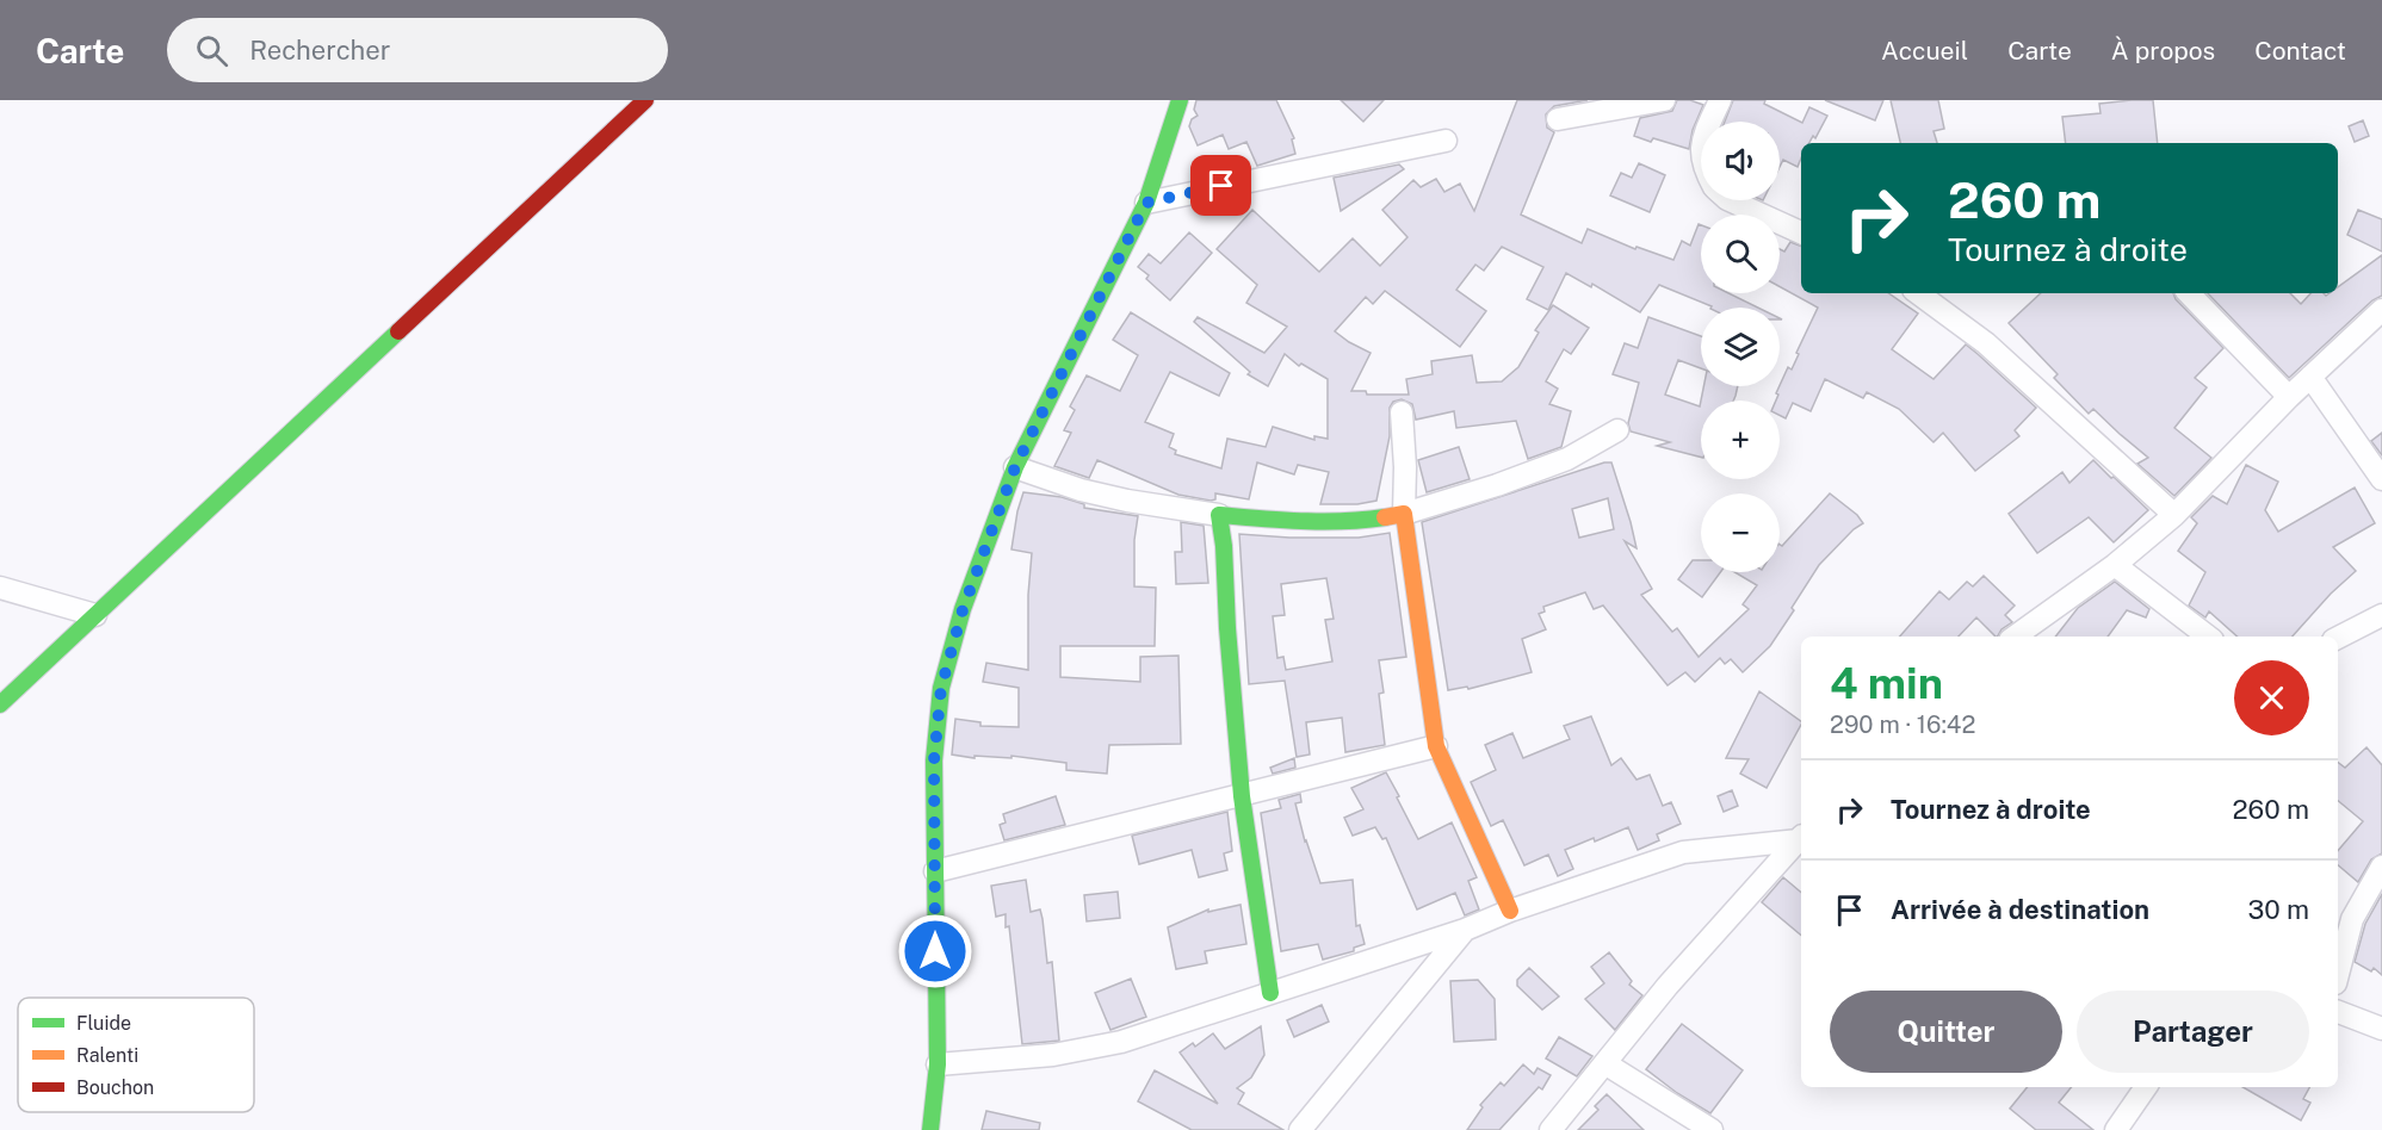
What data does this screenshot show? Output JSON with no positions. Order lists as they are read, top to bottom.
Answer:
{
  "legend": ["Fluide", "Ralenti", "Bouchon"],
  "page": {
    "header": "Carte",
    "search": "Rechercher",
    "nav": [
      "Accueil",
      "Carte",
      "À propos",
      "Contact"
    ],
    "map_buttons": ["+", "−"],
    "turn": ["260 m", "Tournez à droite"],
    "heading": ["4 min", "290 m · 16:42"],
    "list": [
      {
        "name": "Tournez à droite",
        "value": "260 m"
      },
      {
        "name": "Arrivée à destination",
        "value": "30 m"
      }
    ],
    "buttons": ["Quitter", "Partager"]
  }
}
